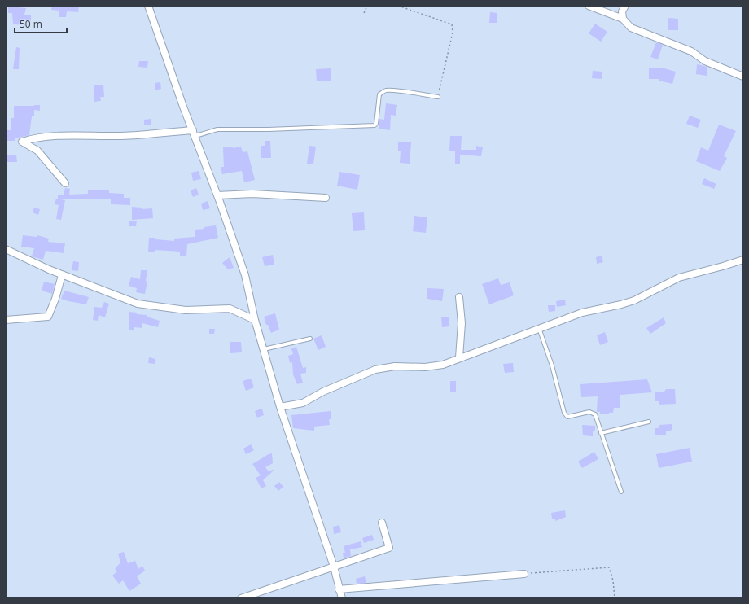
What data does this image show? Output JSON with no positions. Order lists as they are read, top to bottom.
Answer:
{
  "scale_bar": "50 m"
}
